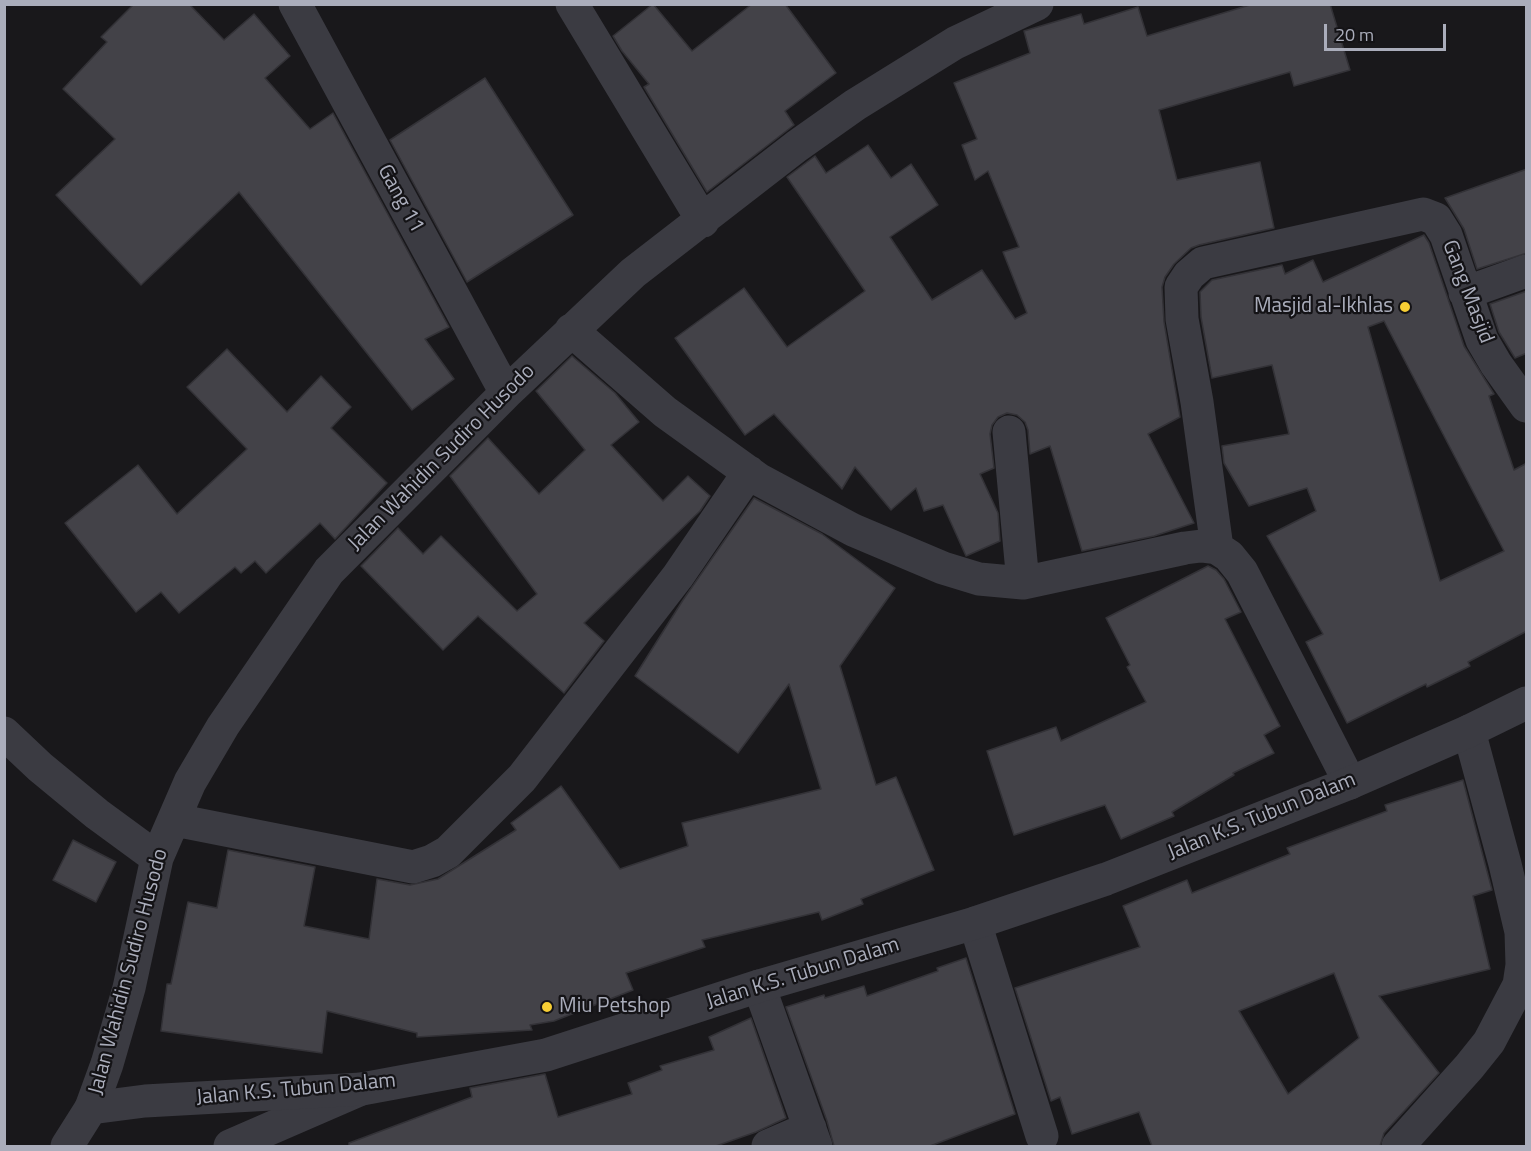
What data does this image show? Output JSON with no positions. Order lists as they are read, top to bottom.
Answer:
{
  "streets": {
    "street": [
      "Gang 11",
      "Gang Masjid",
      "Jalan Wahidin Sudiro Husodo",
      "Jalan K.S. Tubun Dalam"
    ]
  },
  "crossings": [
    ["Gang 11", "Jalan Wahidin Sudiro Husodo"],
    ["Jalan Wahidin Sudiro Husodo", "Jalan K.S. Tubun Dalam"]
  ],
  "places": ["Masjid al-Ikhlas", "Miu Petshop"],
  "scale_bar": "20 m"
}
